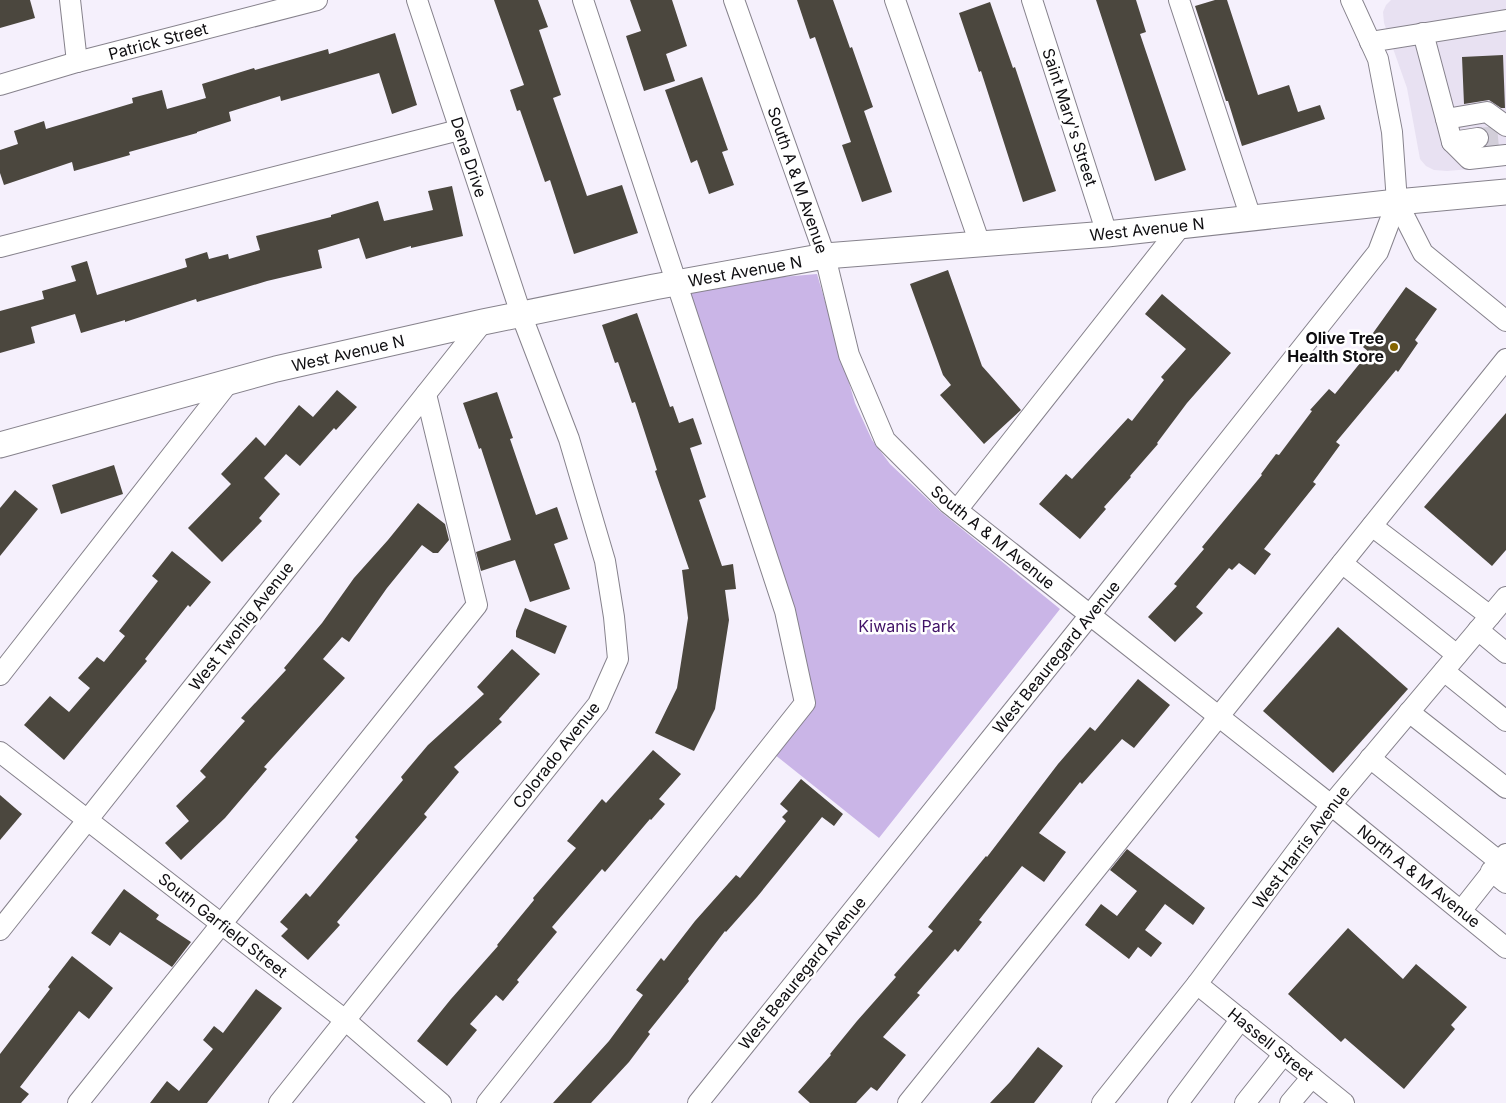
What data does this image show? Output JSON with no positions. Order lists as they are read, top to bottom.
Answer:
{
  "streets": {
    "main road": ["West Avenue N"],
    "street": [
      "Patrick Street",
      "Saint Mary's Street",
      "Dena Drive",
      "South A & M Avenue",
      "West Twohig Avenue",
      "West Beauregard Avenue",
      "Colorado Avenue",
      "West Harris Avenue",
      "North A & M Avenue",
      "South Garfield Street",
      "Hassell Street"
    ]
  },
  "crossings": [
    ["Saint Mary's Street", "West Avenue N"],
    ["Dena Drive", "West Avenue N"],
    ["Dena Drive", "Colorado Avenue"],
    ["South A & M Avenue", "West Avenue N"],
    ["South A & M Avenue", "West Beauregard Avenue"],
    ["South A & M Avenue", "West Harris Avenue"],
    ["South A & M Avenue", "North A & M Avenue"],
    ["West Avenue N", "West Twohig Avenue"],
    ["West Avenue N", "West Beauregard Avenue"],
    ["West Avenue N", "Colorado Avenue"],
    ["West Twohig Avenue", "South Garfield Street"],
    ["Colorado Avenue", "South Garfield Street"],
    ["West Harris Avenue", "North A & M Avenue"],
    ["West Harris Avenue", "Hassell Street"]
  ],
  "parks": ["Kiwanis Park"],
  "places": ["Olive Tree Health Store"]
}
